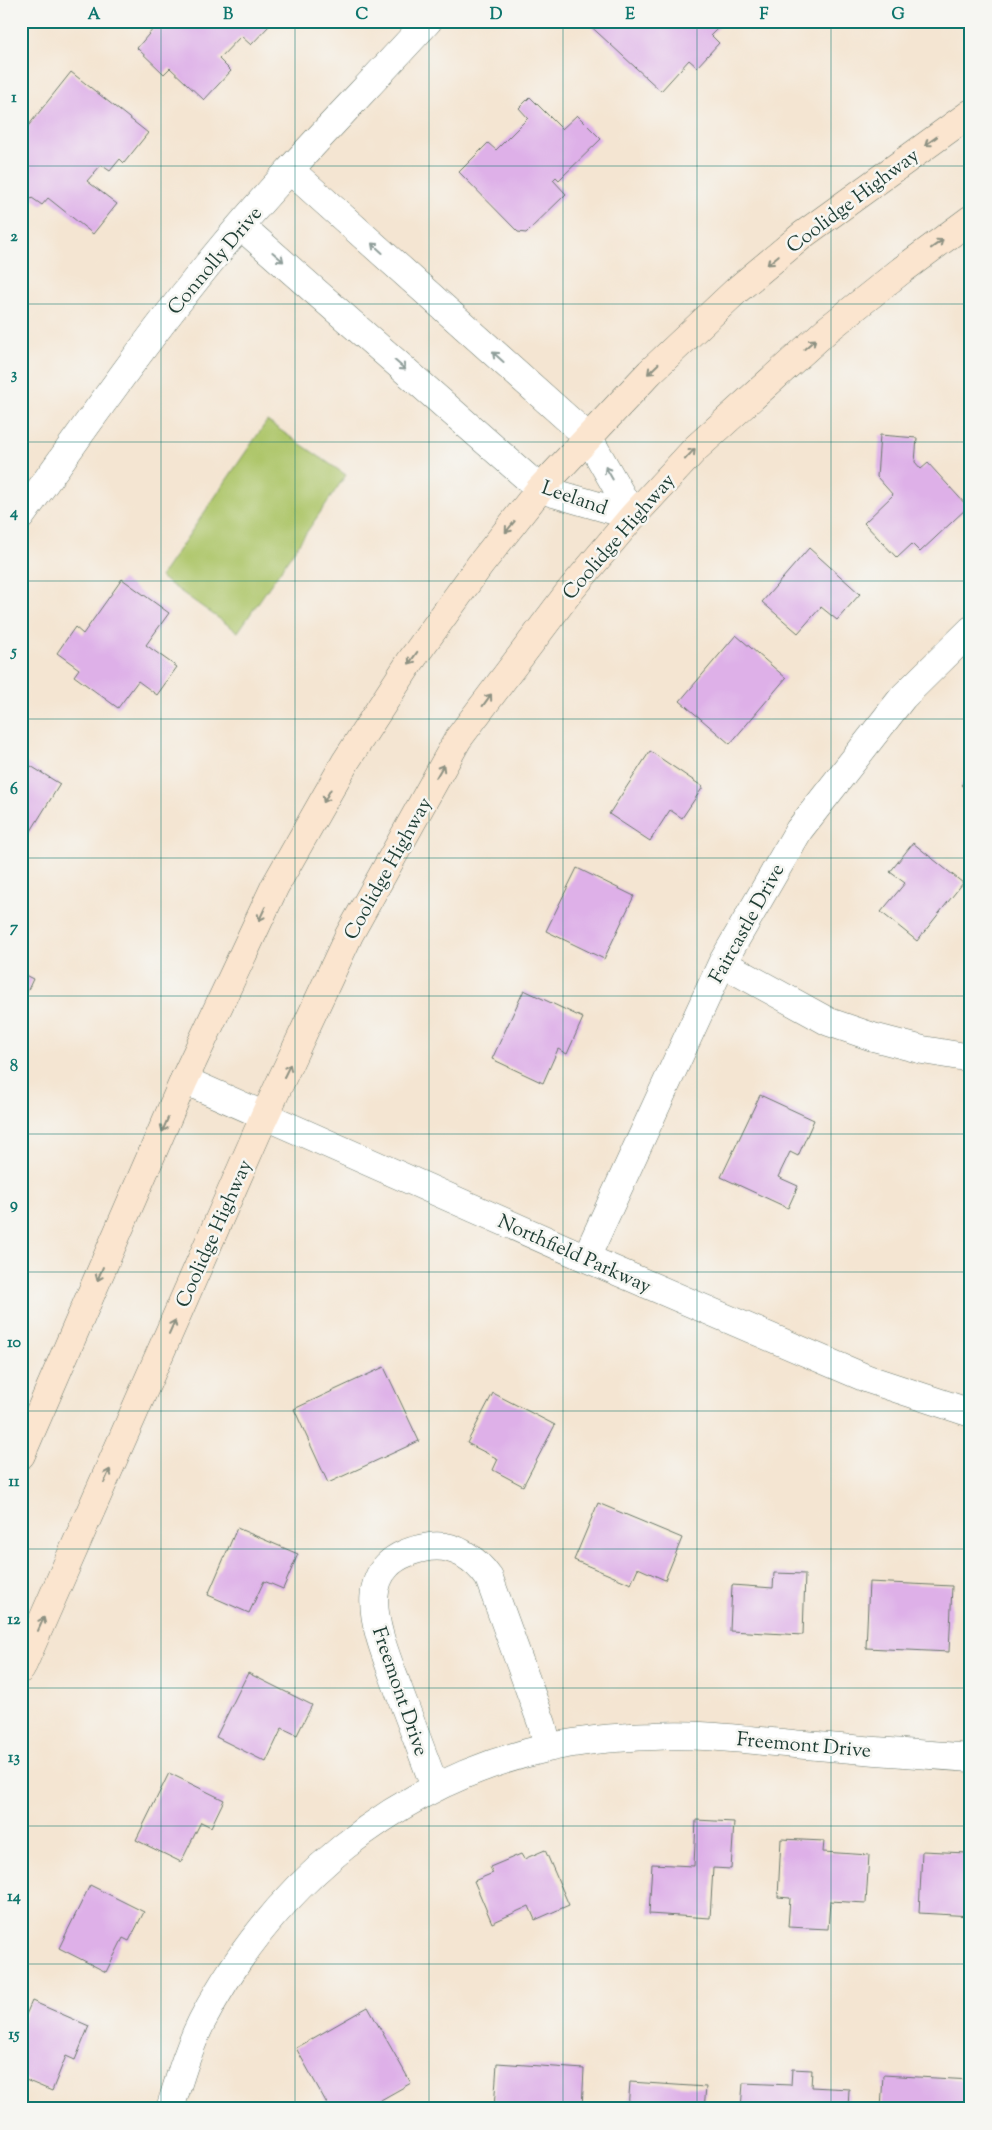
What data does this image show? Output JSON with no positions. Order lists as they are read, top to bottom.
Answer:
{
  "streets": {
    "main road": ["Coolidge Highway"],
    "street": [
      "Connolly Drive",
      "Leeland",
      "Faircastle Drive",
      "Northfield Parkway",
      "Freemont Drive"
    ]
  },
  "crossings": [
    ["Coolidge Highway", "Leeland"],
    ["Coolidge Highway", "Northfield Parkway"],
    ["Connolly Drive", "Leeland"],
    ["Faircastle Drive", "Northfield Parkway"]
  ],
  "grid": {
    "columns": [
      "A",
      "B",
      "C",
      "D",
      "E",
      "F",
      "G"
    ],
    "rows": [
      "1",
      "2",
      "3",
      "4",
      "5",
      "6",
      "7",
      "8",
      "9",
      "10",
      "11",
      "12",
      "13",
      "14",
      "15"
    ]
  }
}
